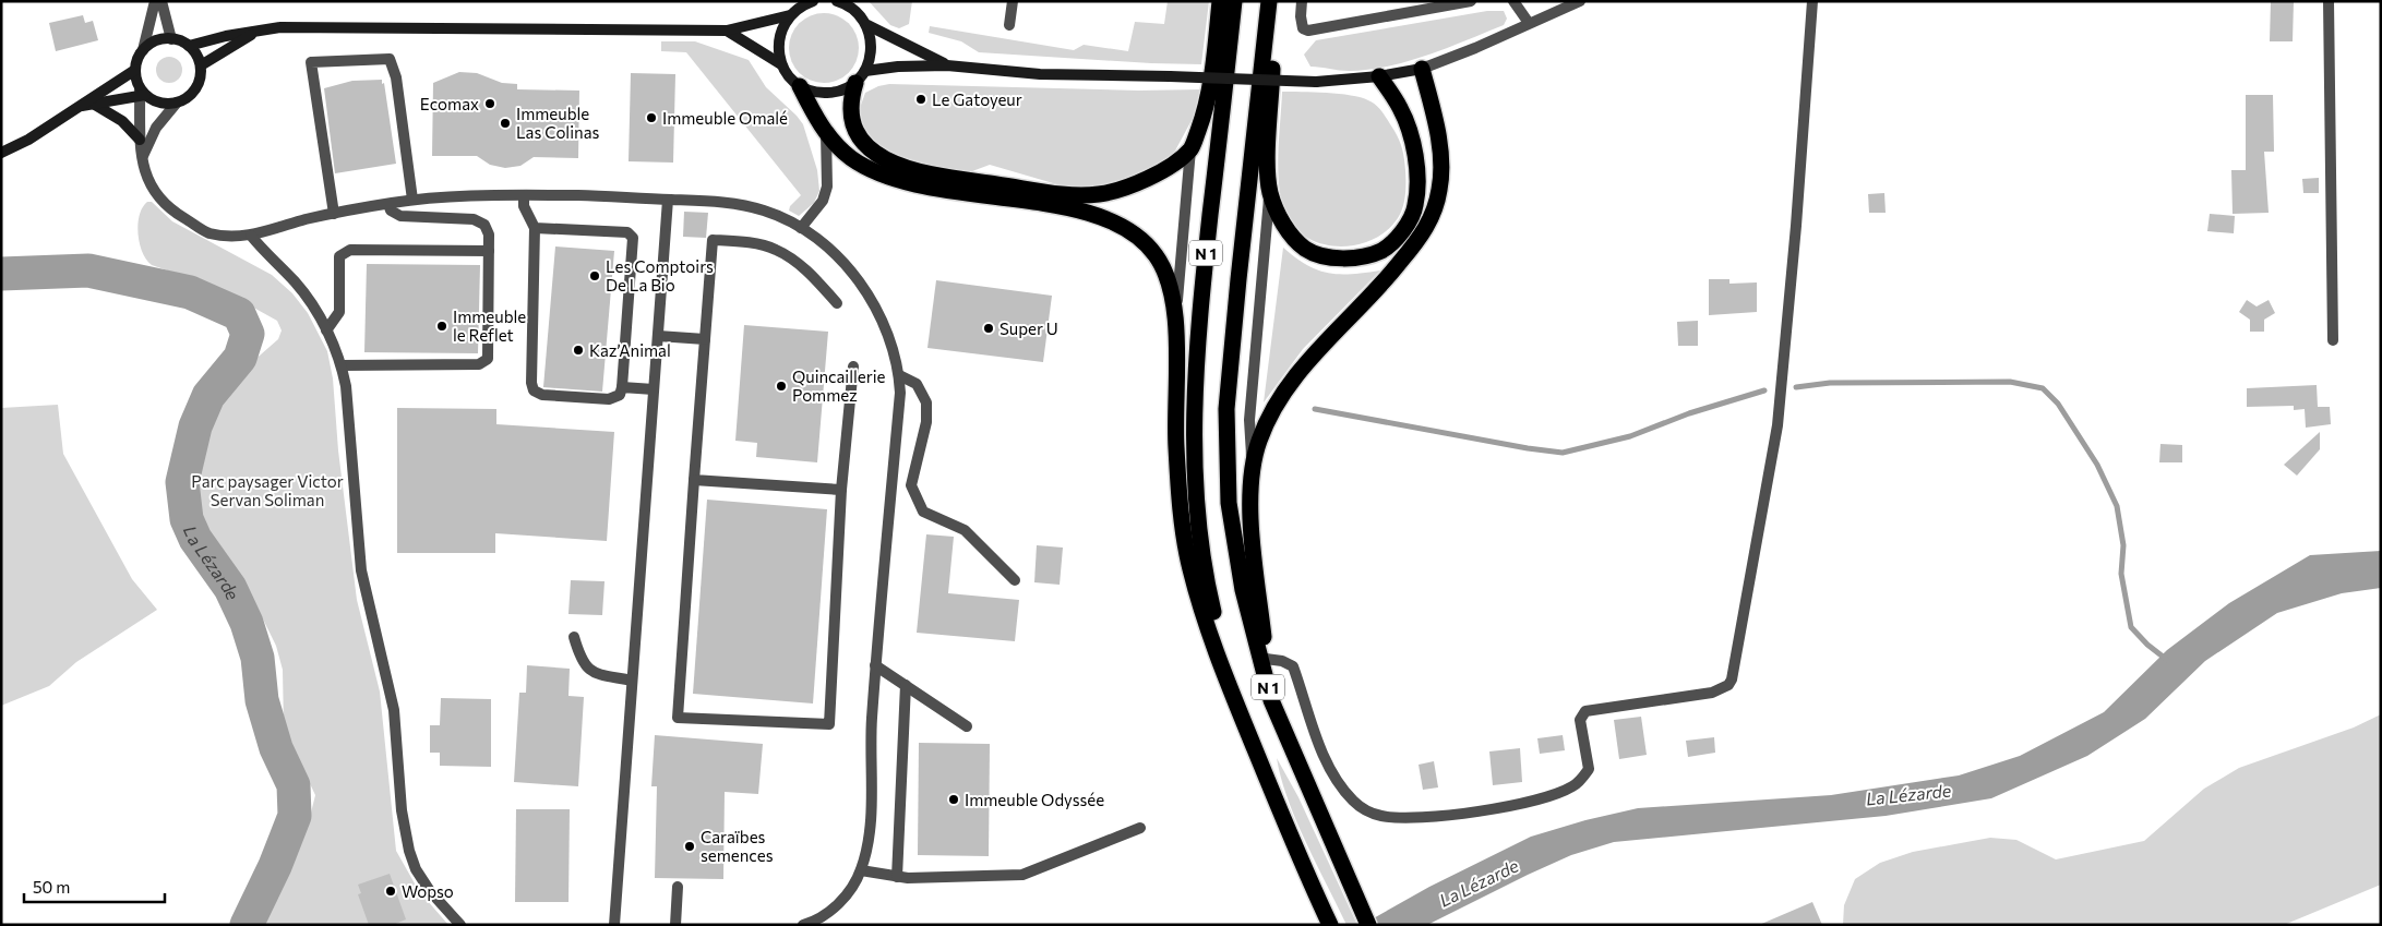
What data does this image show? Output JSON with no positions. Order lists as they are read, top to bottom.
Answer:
{
  "streets": {
    "highway": ["N 1"]
  },
  "water": ["La Lézarde"],
  "parks": ["Parc paysager Victor Servan Soliman"],
  "places": [
    "Le Gatoyeur",
    "Ecomax",
    "Immeuble Omalé",
    "Immeuble Las Colinas",
    "Les Comptoirs De La Bio",
    "Immeuble le Reflet",
    "Super U",
    "Kaz’Animal",
    "Quincaillerie Pommez",
    "Immeuble Odyssée",
    "Caraïbes semences",
    "Wopso"
  ],
  "scale_bar": "50 m"
}
